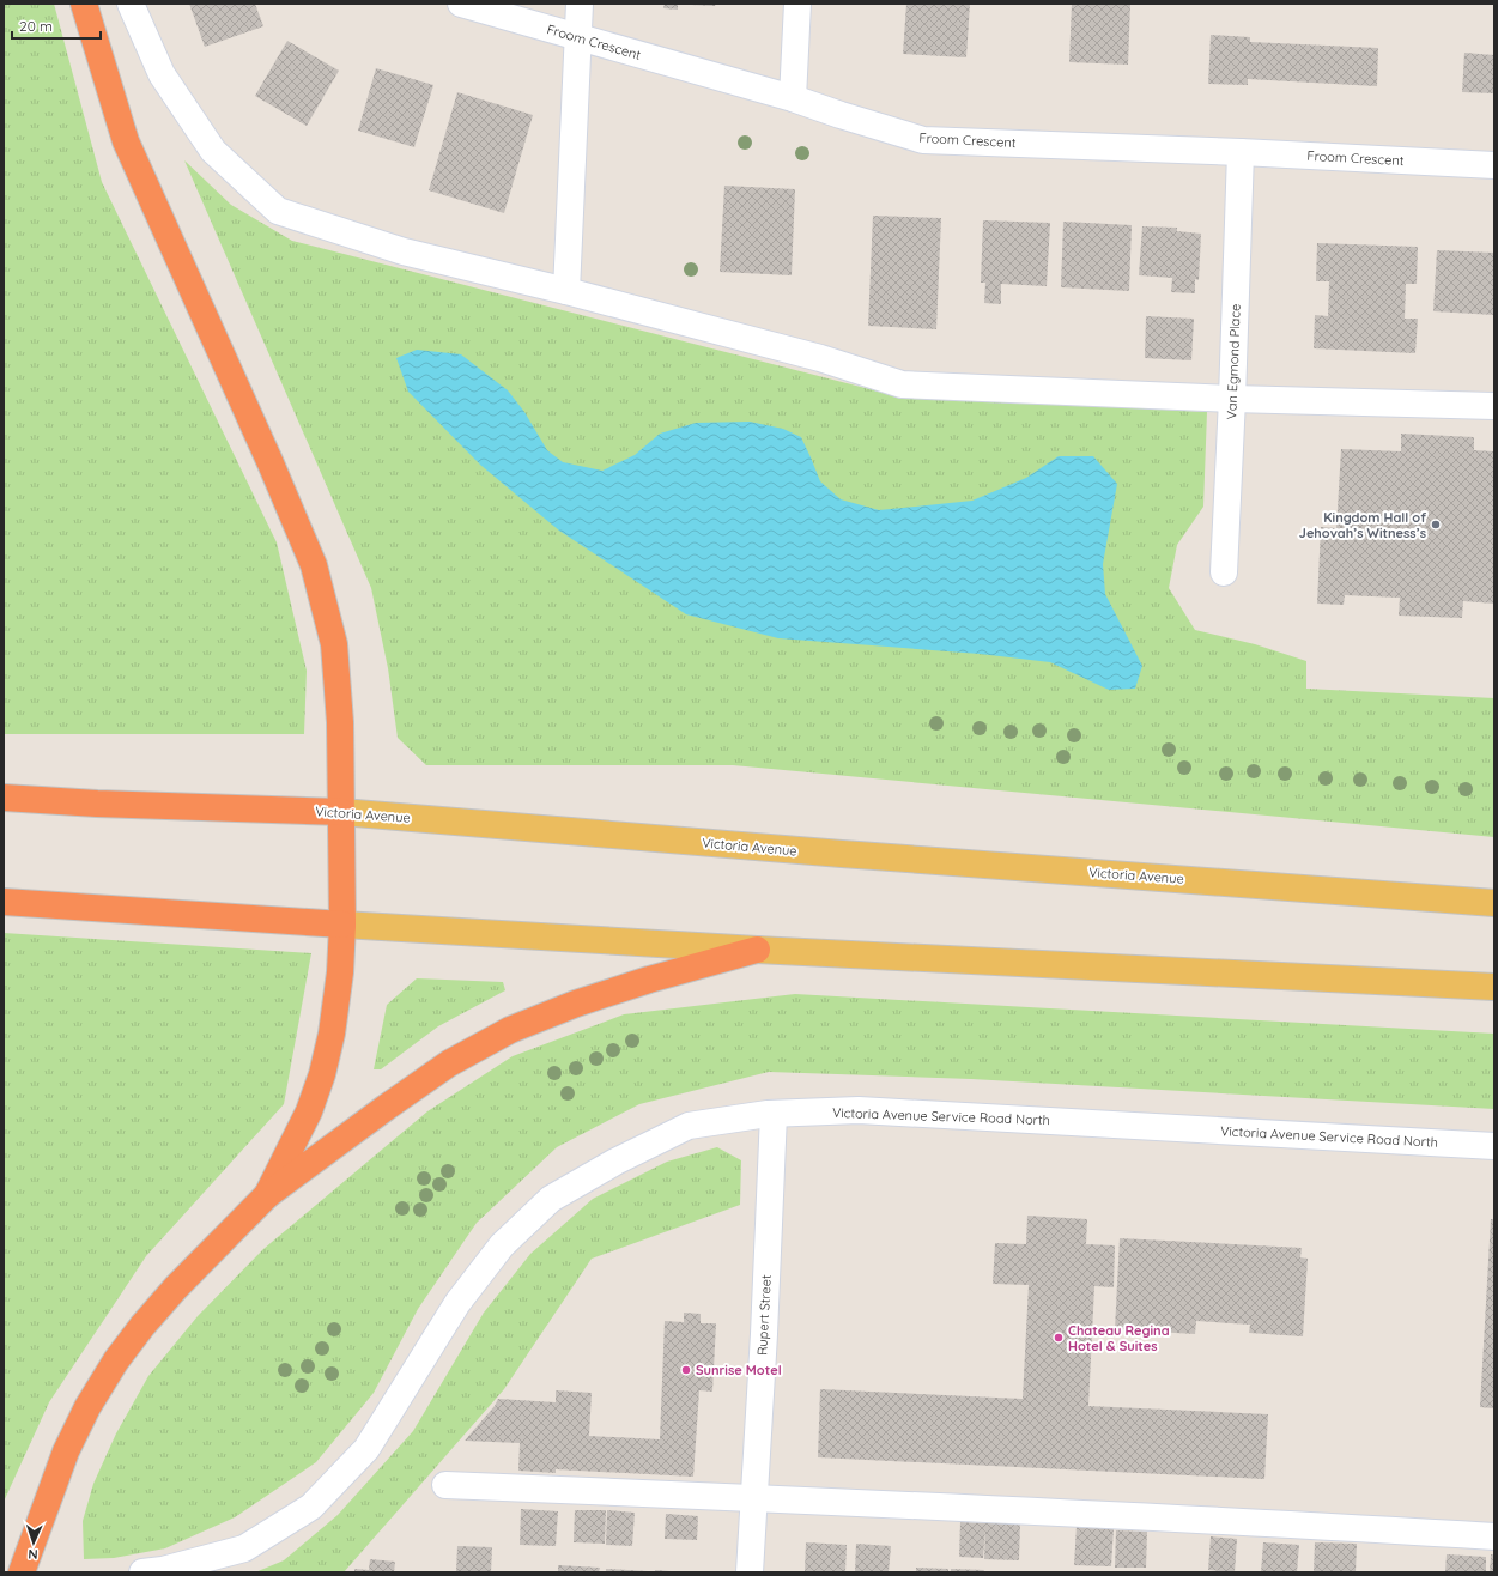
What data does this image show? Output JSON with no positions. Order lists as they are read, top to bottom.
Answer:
{
  "streets": {
    "highway": ["Victoria Avenue"],
    "street": [
      "Froom Crescent",
      "Van Egmond Place",
      "Victoria Avenue Service Road North",
      "Rupert Street"
    ]
  },
  "crossings": [
    ["Froom Crescent", "Van Egmond Place"],
    ["Victoria Avenue Service Road North", "Rupert Street"]
  ],
  "places": ["Kingdom Hall of Jehovah’s Witness’s", "Chateau Regina Hotel & Suites", "Sunrise Motel"],
  "scale_bar": "20 m",
  "north": "bottom"
}
